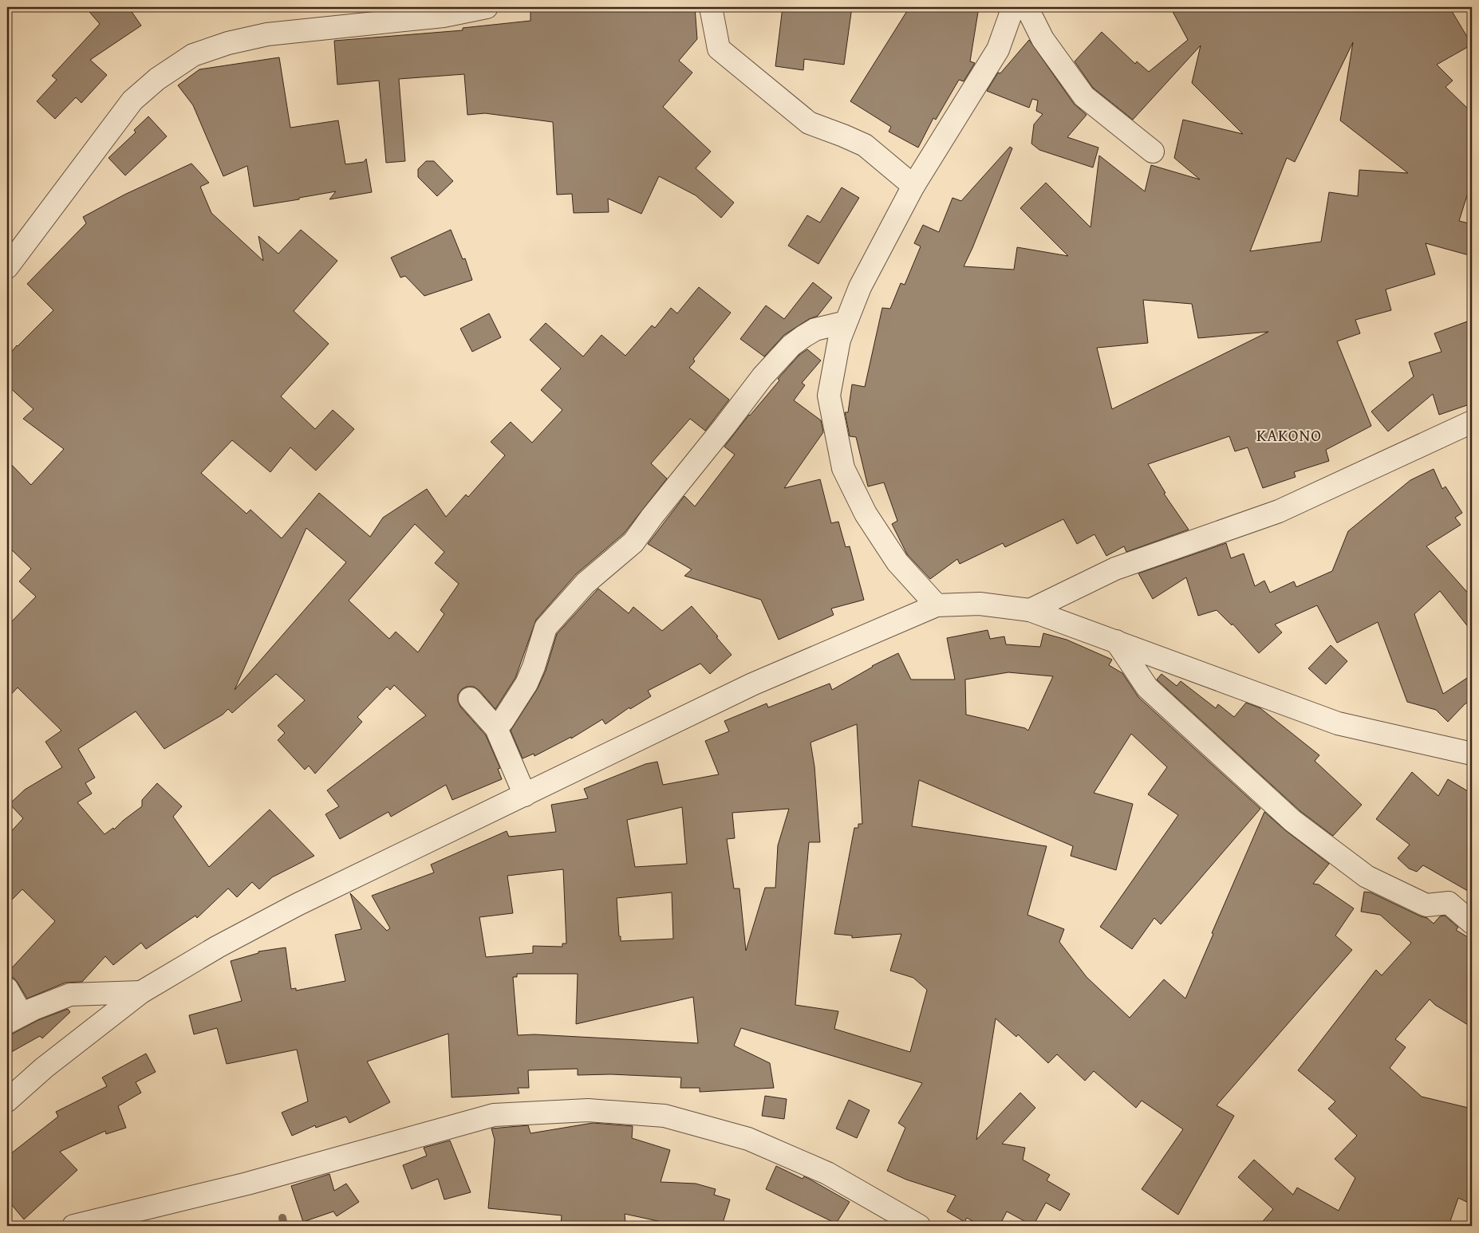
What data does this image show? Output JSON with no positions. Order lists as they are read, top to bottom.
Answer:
{
  "districts": ["KAKONO"]
}
